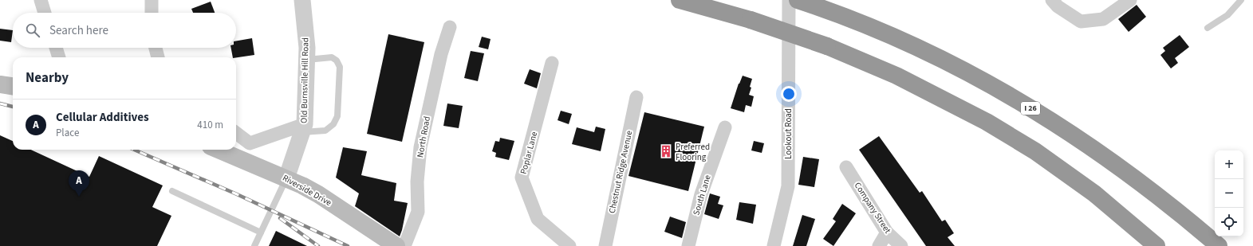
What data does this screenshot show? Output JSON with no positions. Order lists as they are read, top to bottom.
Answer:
{
  "streets": {
    "highway": ["I 26"],
    "main road": ["Riverside Drive"],
    "street": [
      "Old Burnsville Hill Road",
      "Lookout Road",
      "North Road",
      "Poplar Lane",
      "Chestnut Ridge Avenue",
      "South Lane",
      "Company Street"
    ]
  },
  "crossings": [
    ["Old Burnsville Hill Road", "Riverside Drive"]
  ],
  "places": {
    "building": ["Preferred Flooring"]
  },
  "page": {
    "search": "Search here",
    "heading": "Nearby",
    "list": [
      {
        "mark": "A",
        "name": "Cellular Additives",
        "note": "Place",
        "value": "410 m"
      }
    ],
    "map_buttons": ["+", "−"],
    "pins": "A"
  }
}
